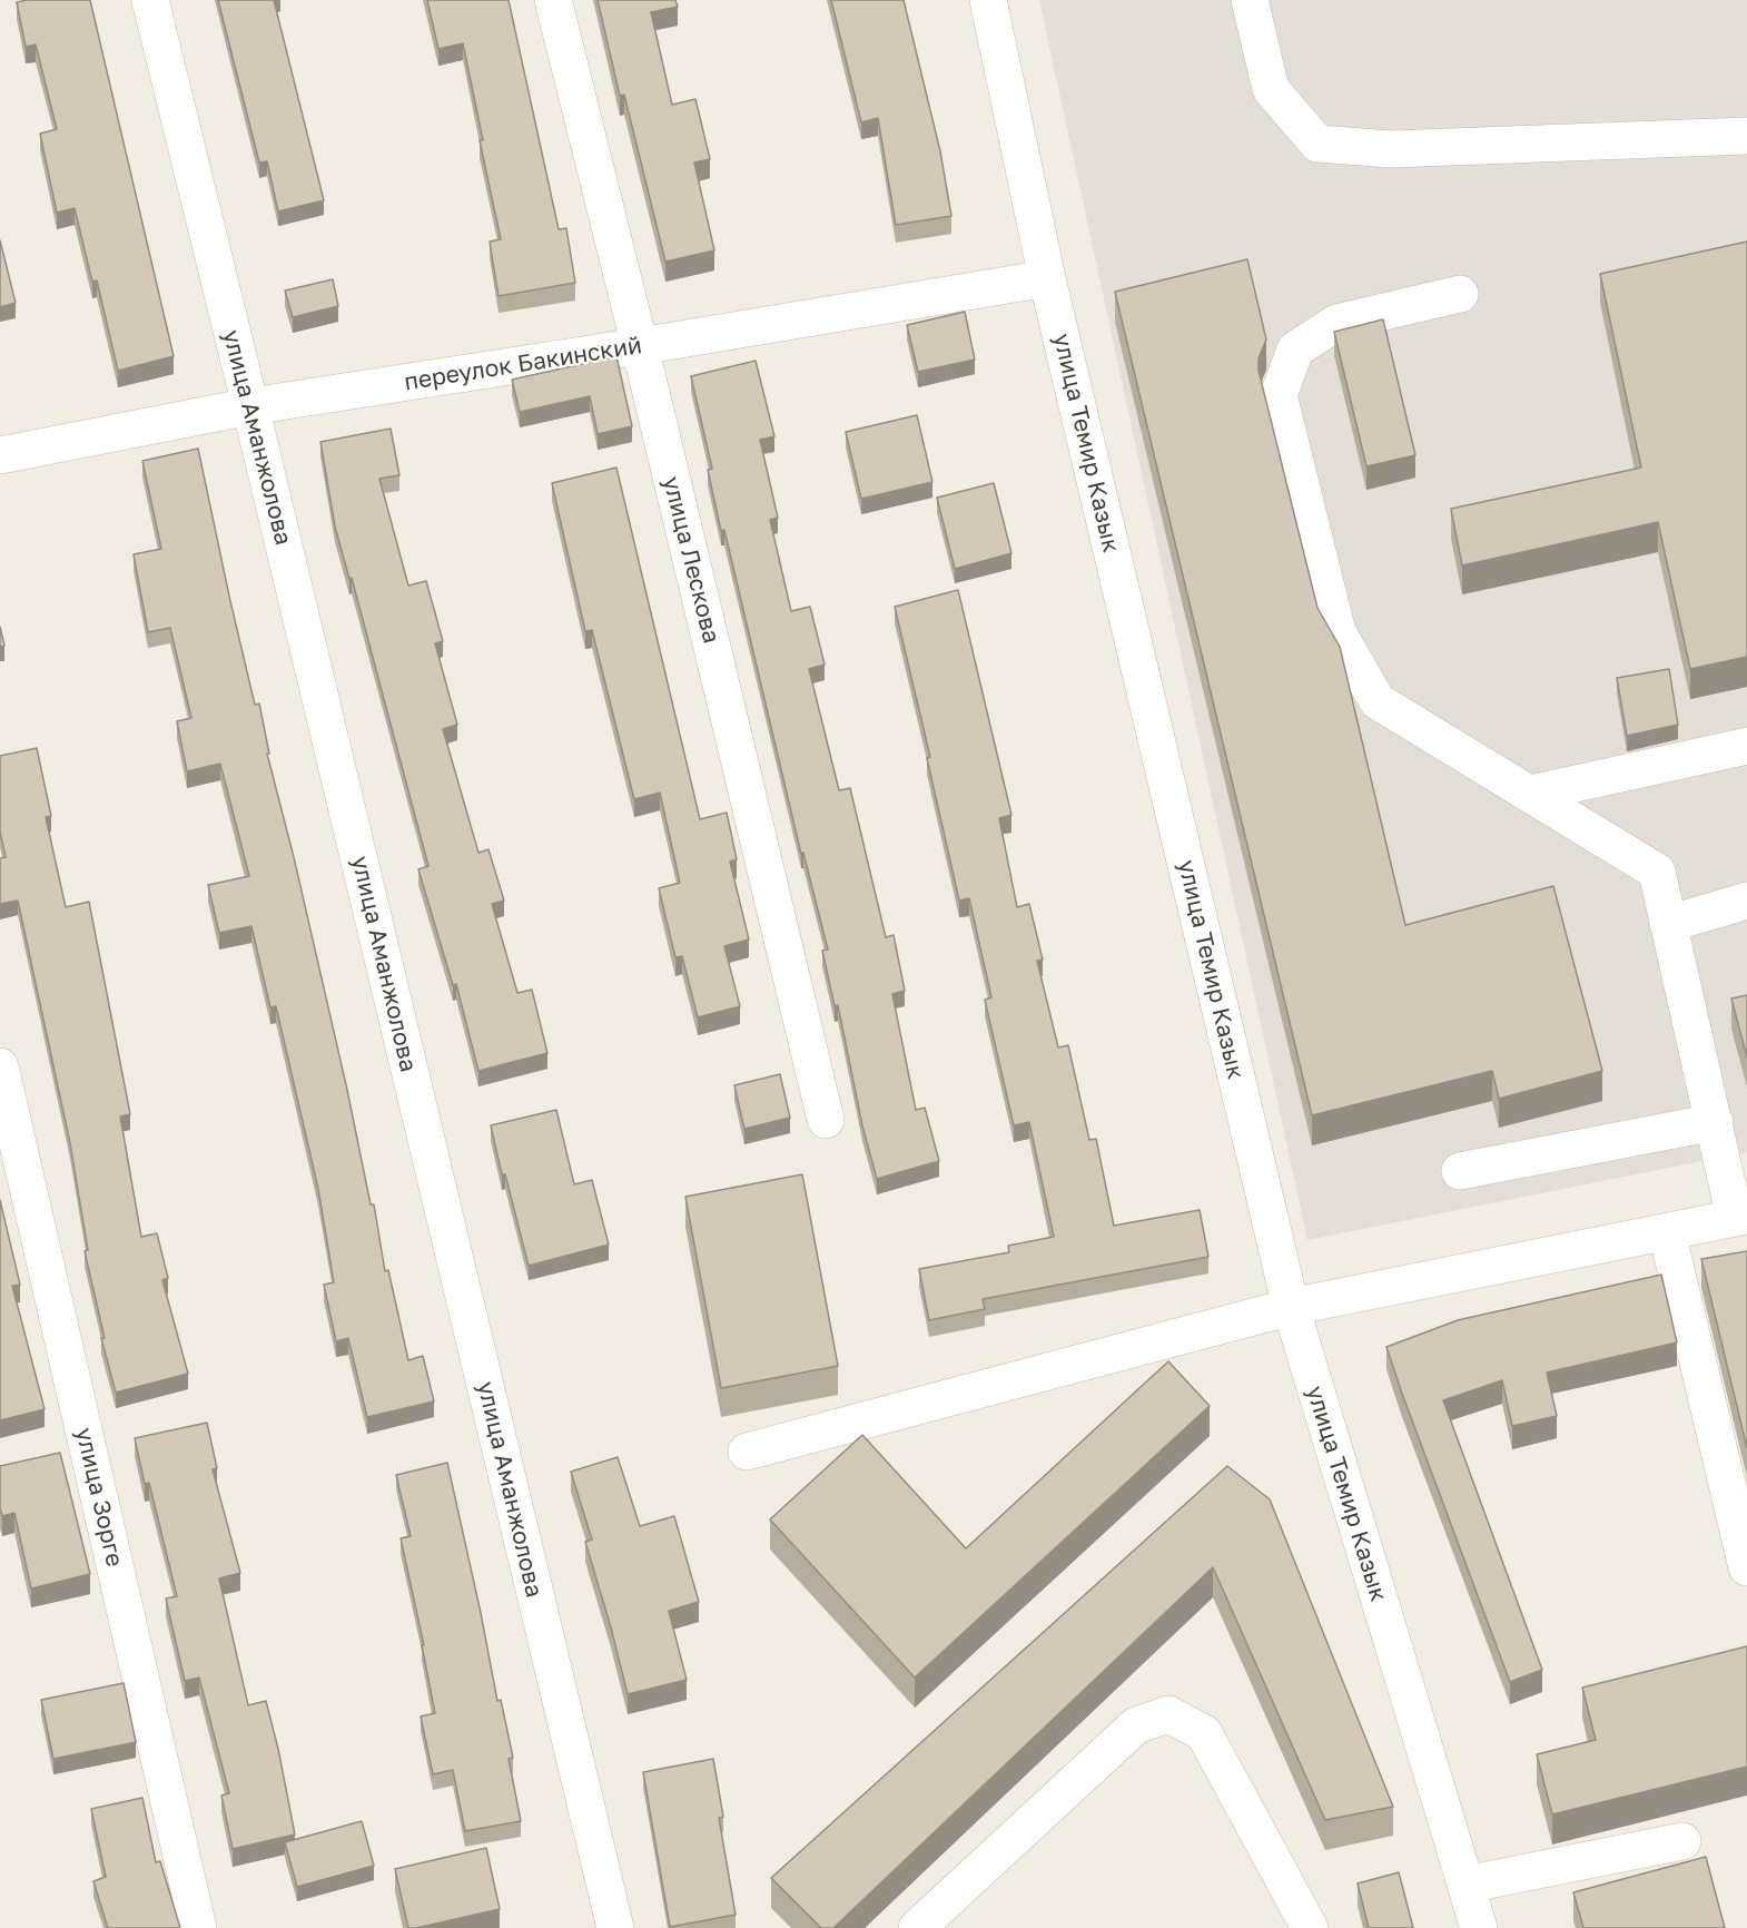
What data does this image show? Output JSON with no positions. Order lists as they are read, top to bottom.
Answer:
{
  "streets": {
    "street": [
      "переулок Бакинский",
      "улица Аманжолова",
      "улица Темир Казык",
      "улица Лескова",
      "улица Зорге"
    ]
  },
  "crossings": [
    ["переулок Бакинский", "улица Аманжолова"],
    ["переулок Бакинский", "улица Темир Казык"],
    ["переулок Бакинский", "улица Лескова"]
  ]
}
